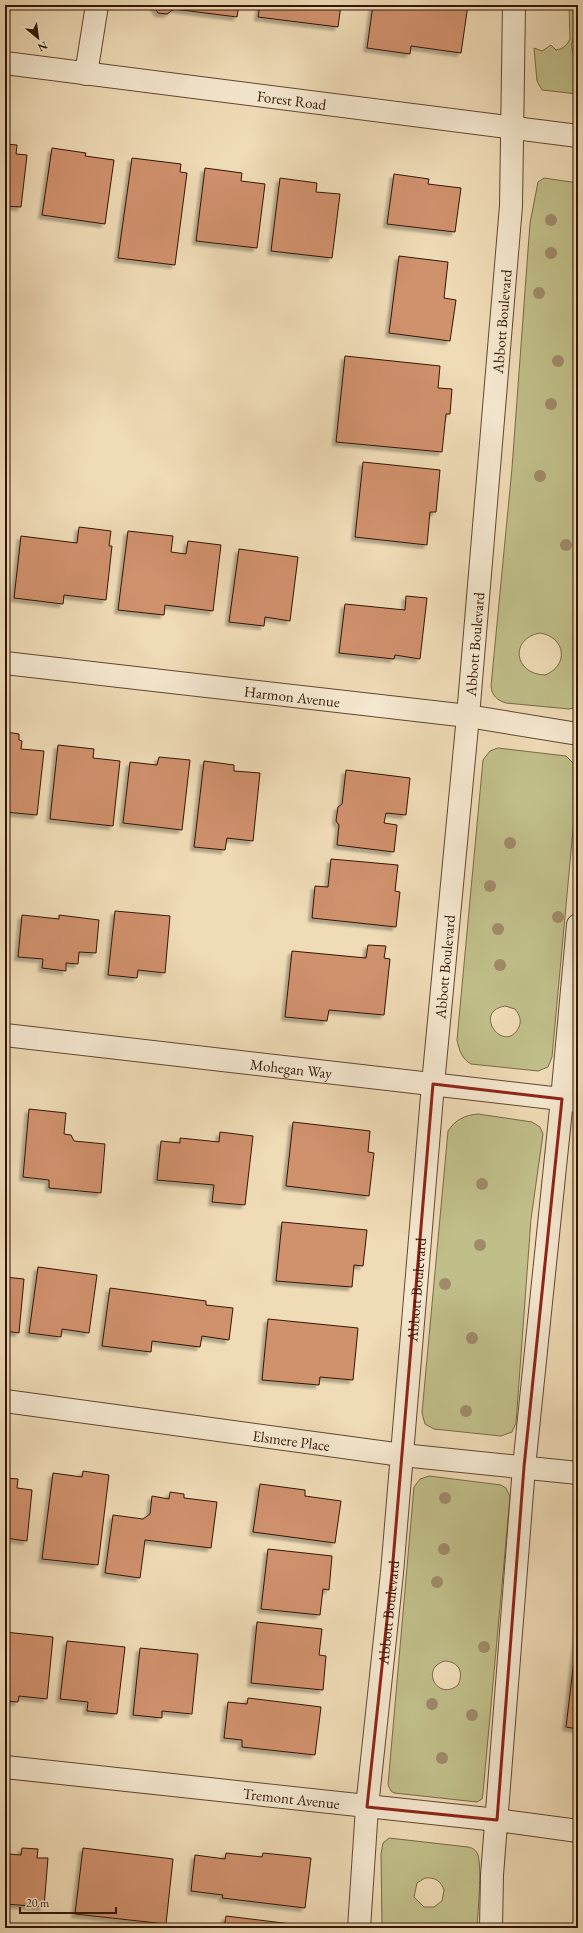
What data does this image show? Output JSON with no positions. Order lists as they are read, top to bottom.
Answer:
{
  "streets": {
    "street": [
      "Forest Road",
      "Abbott Boulevard",
      "Harmon Avenue",
      "Mohegan Way",
      "Elsmere Place",
      "Tremont Avenue"
    ]
  },
  "crossings": [
    ["Forest Road", "Abbott Boulevard"],
    ["Abbott Boulevard", "Harmon Avenue"],
    ["Abbott Boulevard", "Mohegan Way"],
    ["Abbott Boulevard", "Elsmere Place"],
    ["Abbott Boulevard", "Tremont Avenue"]
  ],
  "scale_bar": "20 m",
  "north": "bottom right"
}
